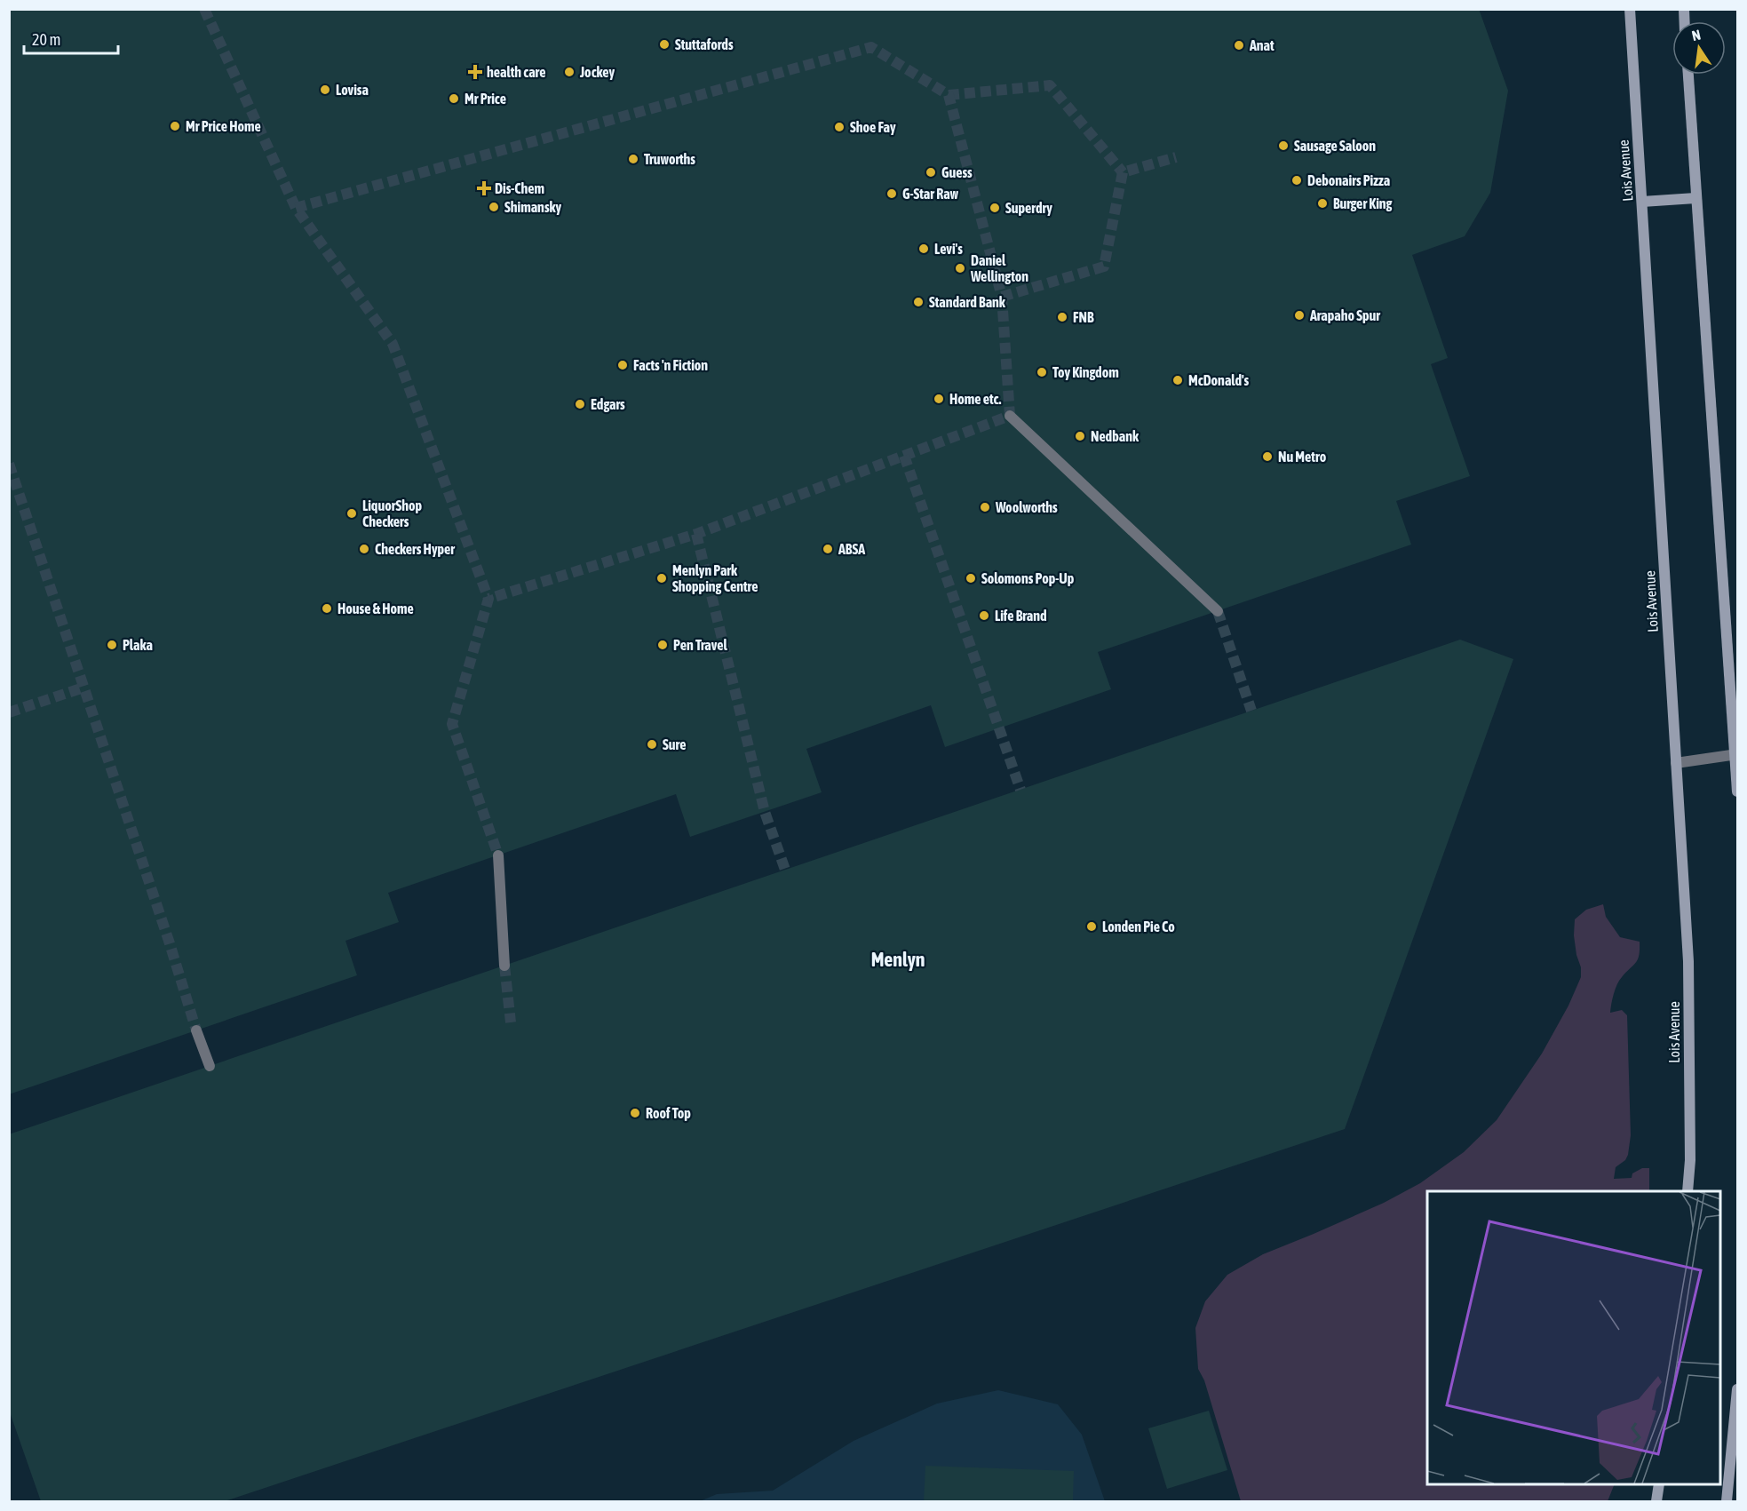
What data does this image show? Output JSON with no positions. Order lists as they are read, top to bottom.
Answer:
{
  "streets": {
    "street": ["Lois Avenue"]
  },
  "districts": ["Menlyn"],
  "places": {
    "other": [
      "Stuttafords",
      "Anat",
      "Jockey",
      "Lovisa",
      "Mr Price",
      "Mr Price Home",
      "Shoe Fay",
      "Sausage Saloon",
      "Truworths",
      "Guess",
      "Debonairs Pizza",
      "G-Star Raw",
      "Burger King",
      "Shimansky",
      "Superdry",
      "Levi's",
      "Daniel Wellington",
      "Standard Bank",
      "Arapaho Spur",
      "FNB",
      "Facts 'n Fiction",
      "Toy Kingdom",
      "McDonald's",
      "Home etc.",
      "Edgars",
      "Nedbank",
      "Nu Metro",
      "Woolworths",
      "LiquorShop Checkers",
      "Checkers Hyper",
      "ABSA",
      "Menlyn Park Shopping Centre",
      "Solomons Pop-Up",
      "House & Home",
      "Life Brand",
      "Plaka",
      "Pen Travel",
      "Sure",
      "Londen Pie Co",
      "Roof Top"
    ],
    "health": ["health care", "Dis-Chem"]
  },
  "scale_bar": "20 m",
  "north": "top"
}
